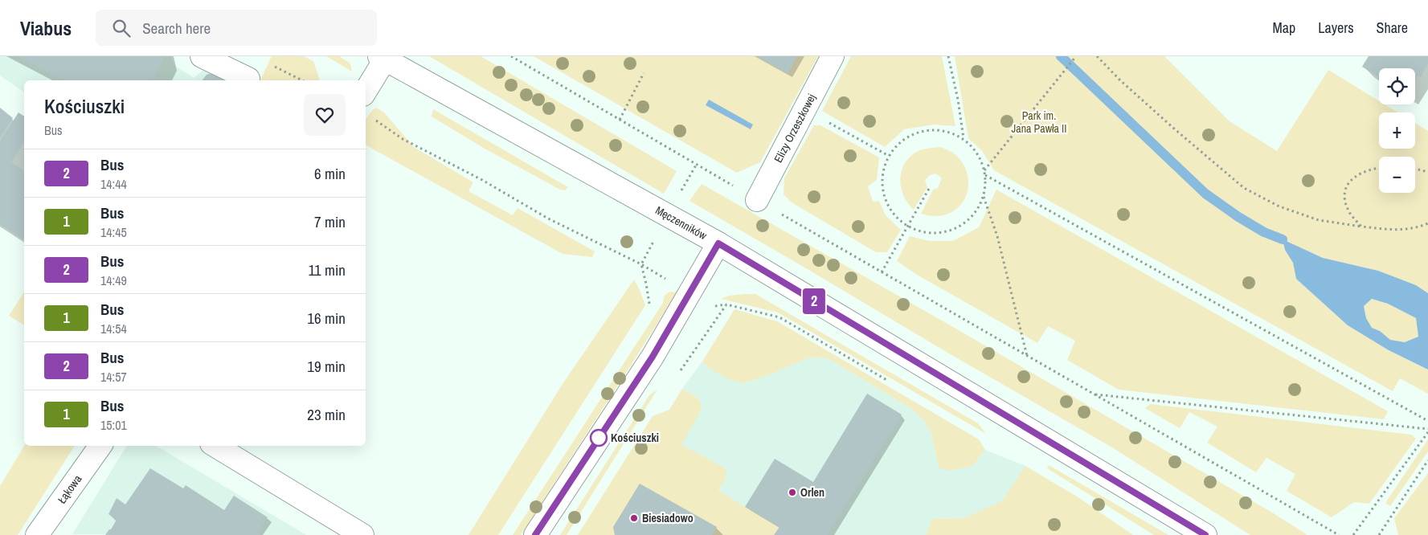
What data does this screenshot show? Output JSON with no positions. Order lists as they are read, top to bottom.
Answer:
{
  "streets": {
    "main road": ["Elizy Orzeszkowej", "Męczenników", "Łąkowa"]
  },
  "parks": ["Park im. Jana Pawła II"],
  "places": ["Kościuszki", "Orlen", "Biesiadowo"],
  "lines": ["bus line 2"],
  "page": {
    "header": "Viabus",
    "search": "Search here",
    "nav": ["Map", "Layers", "Share"],
    "on_map": "2",
    "map_buttons": ["+", "−"],
    "heading": ["Kościuszki", "Bus"],
    "list": [
      {
        "mark": "2",
        "name": "Bus",
        "note": "14:44",
        "value": "6 min"
      },
      {
        "mark": "1",
        "name": "Bus",
        "note": "14:45",
        "value": "7 min"
      },
      {
        "mark": "2",
        "name": "Bus",
        "note": "14:49",
        "value": "11 min"
      },
      {
        "mark": "1",
        "name": "Bus",
        "note": "14:54",
        "value": "16 min"
      },
      {
        "mark": "2",
        "name": "Bus",
        "note": "14:57",
        "value": "19 min"
      },
      {
        "mark": "1",
        "name": "Bus",
        "note": "15:01",
        "value": "23 min"
      }
    ]
  }
}
